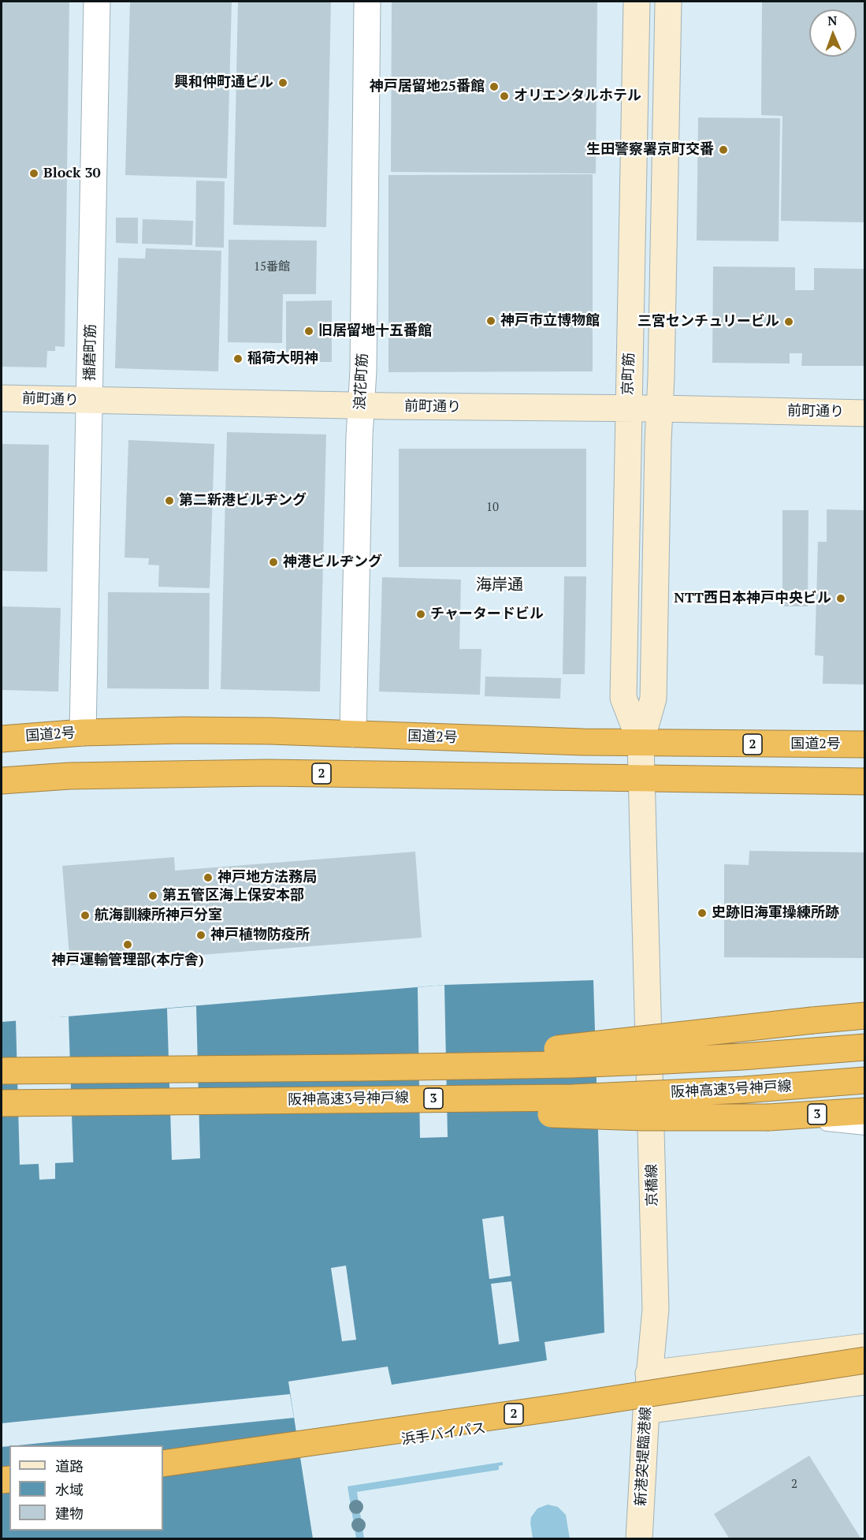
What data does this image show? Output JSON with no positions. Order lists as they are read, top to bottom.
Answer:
{
  "streets": {
    "highway": [
      "国道2号",
      "2",
      "阪神高速3号神戸線",
      "3",
      "浜手バイパス"
    ],
    "street": [
      "播磨町筋",
      "京町筋",
      "浪花町筋",
      "前町通り",
      "京橋線",
      "新港突堤臨港線"
    ]
  },
  "crossings": [
    ["播磨町筋", "前町通り"],
    ["播磨町筋", "国道2号"],
    ["京町筋", "前町通り"],
    ["京町筋", "国道2号"],
    ["京町筋", "2"],
    ["京町筋", "京橋線"],
    ["浪花町筋", "前町通り"],
    ["浪花町筋", "国道2号"],
    ["2", "京橋線"],
    ["阪神高速3号神戸線", "3"],
    ["京橋線", "新港突堤臨港線"]
  ],
  "districts": ["海岸通"],
  "places": [
    "興和仲町通ビル",
    "神戸居留地25番館",
    "オリエンタルホテル",
    "生田警察署京町交番",
    "Block 30",
    "神戸市立博物館",
    "三宮センチュリービル",
    "旧居留地十五番館",
    "稲荷大明神",
    "第二新港ビルヂング",
    "神港ビルヂング",
    "NTT西日本神戸中央ビル",
    "チャータードビル",
    "神戸地方法務局",
    "第五管区海上保安本部",
    "史跡旧海軍操練所跡",
    "航海訓練所神戸分室",
    "神戸植物防疫所",
    "神戸運輸管理部(本庁舎)"
  ],
  "house_numbers": ["15番館", "10", "2"],
  "legend": ["道路", "水域", "建物"],
  "north": "top"
}
